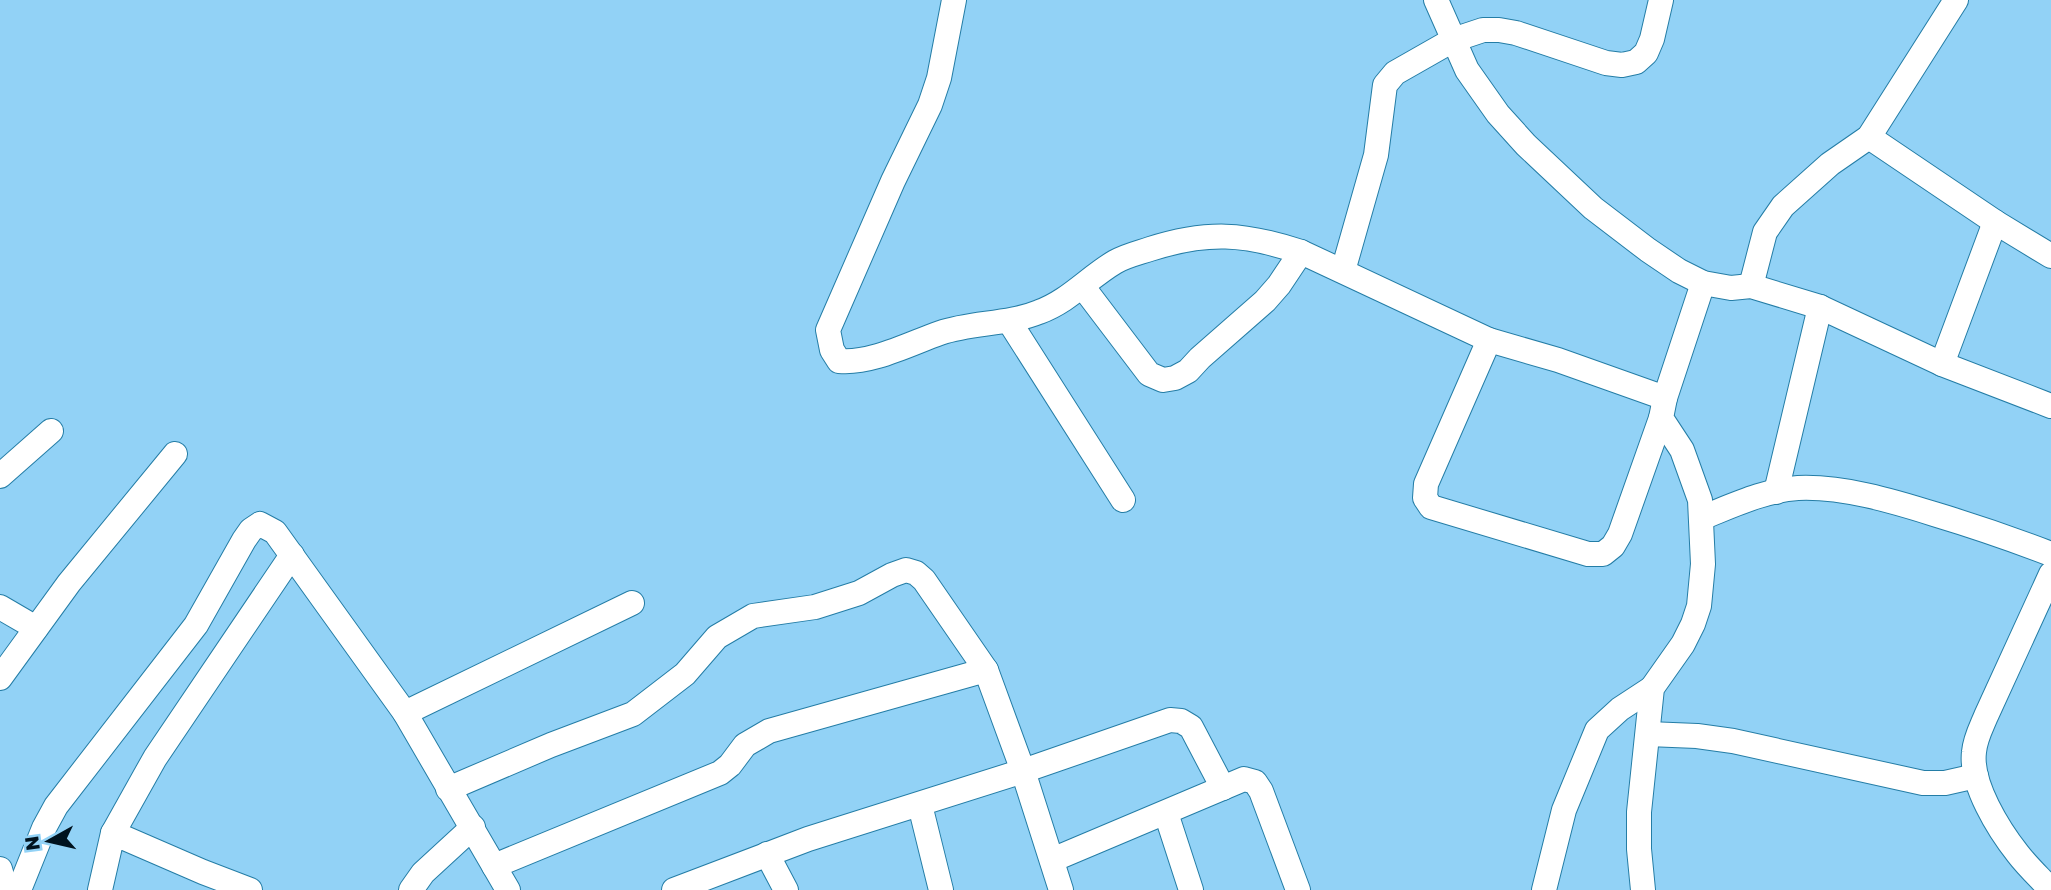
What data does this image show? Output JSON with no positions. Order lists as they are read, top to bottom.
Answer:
{
  "north": "left"
}
